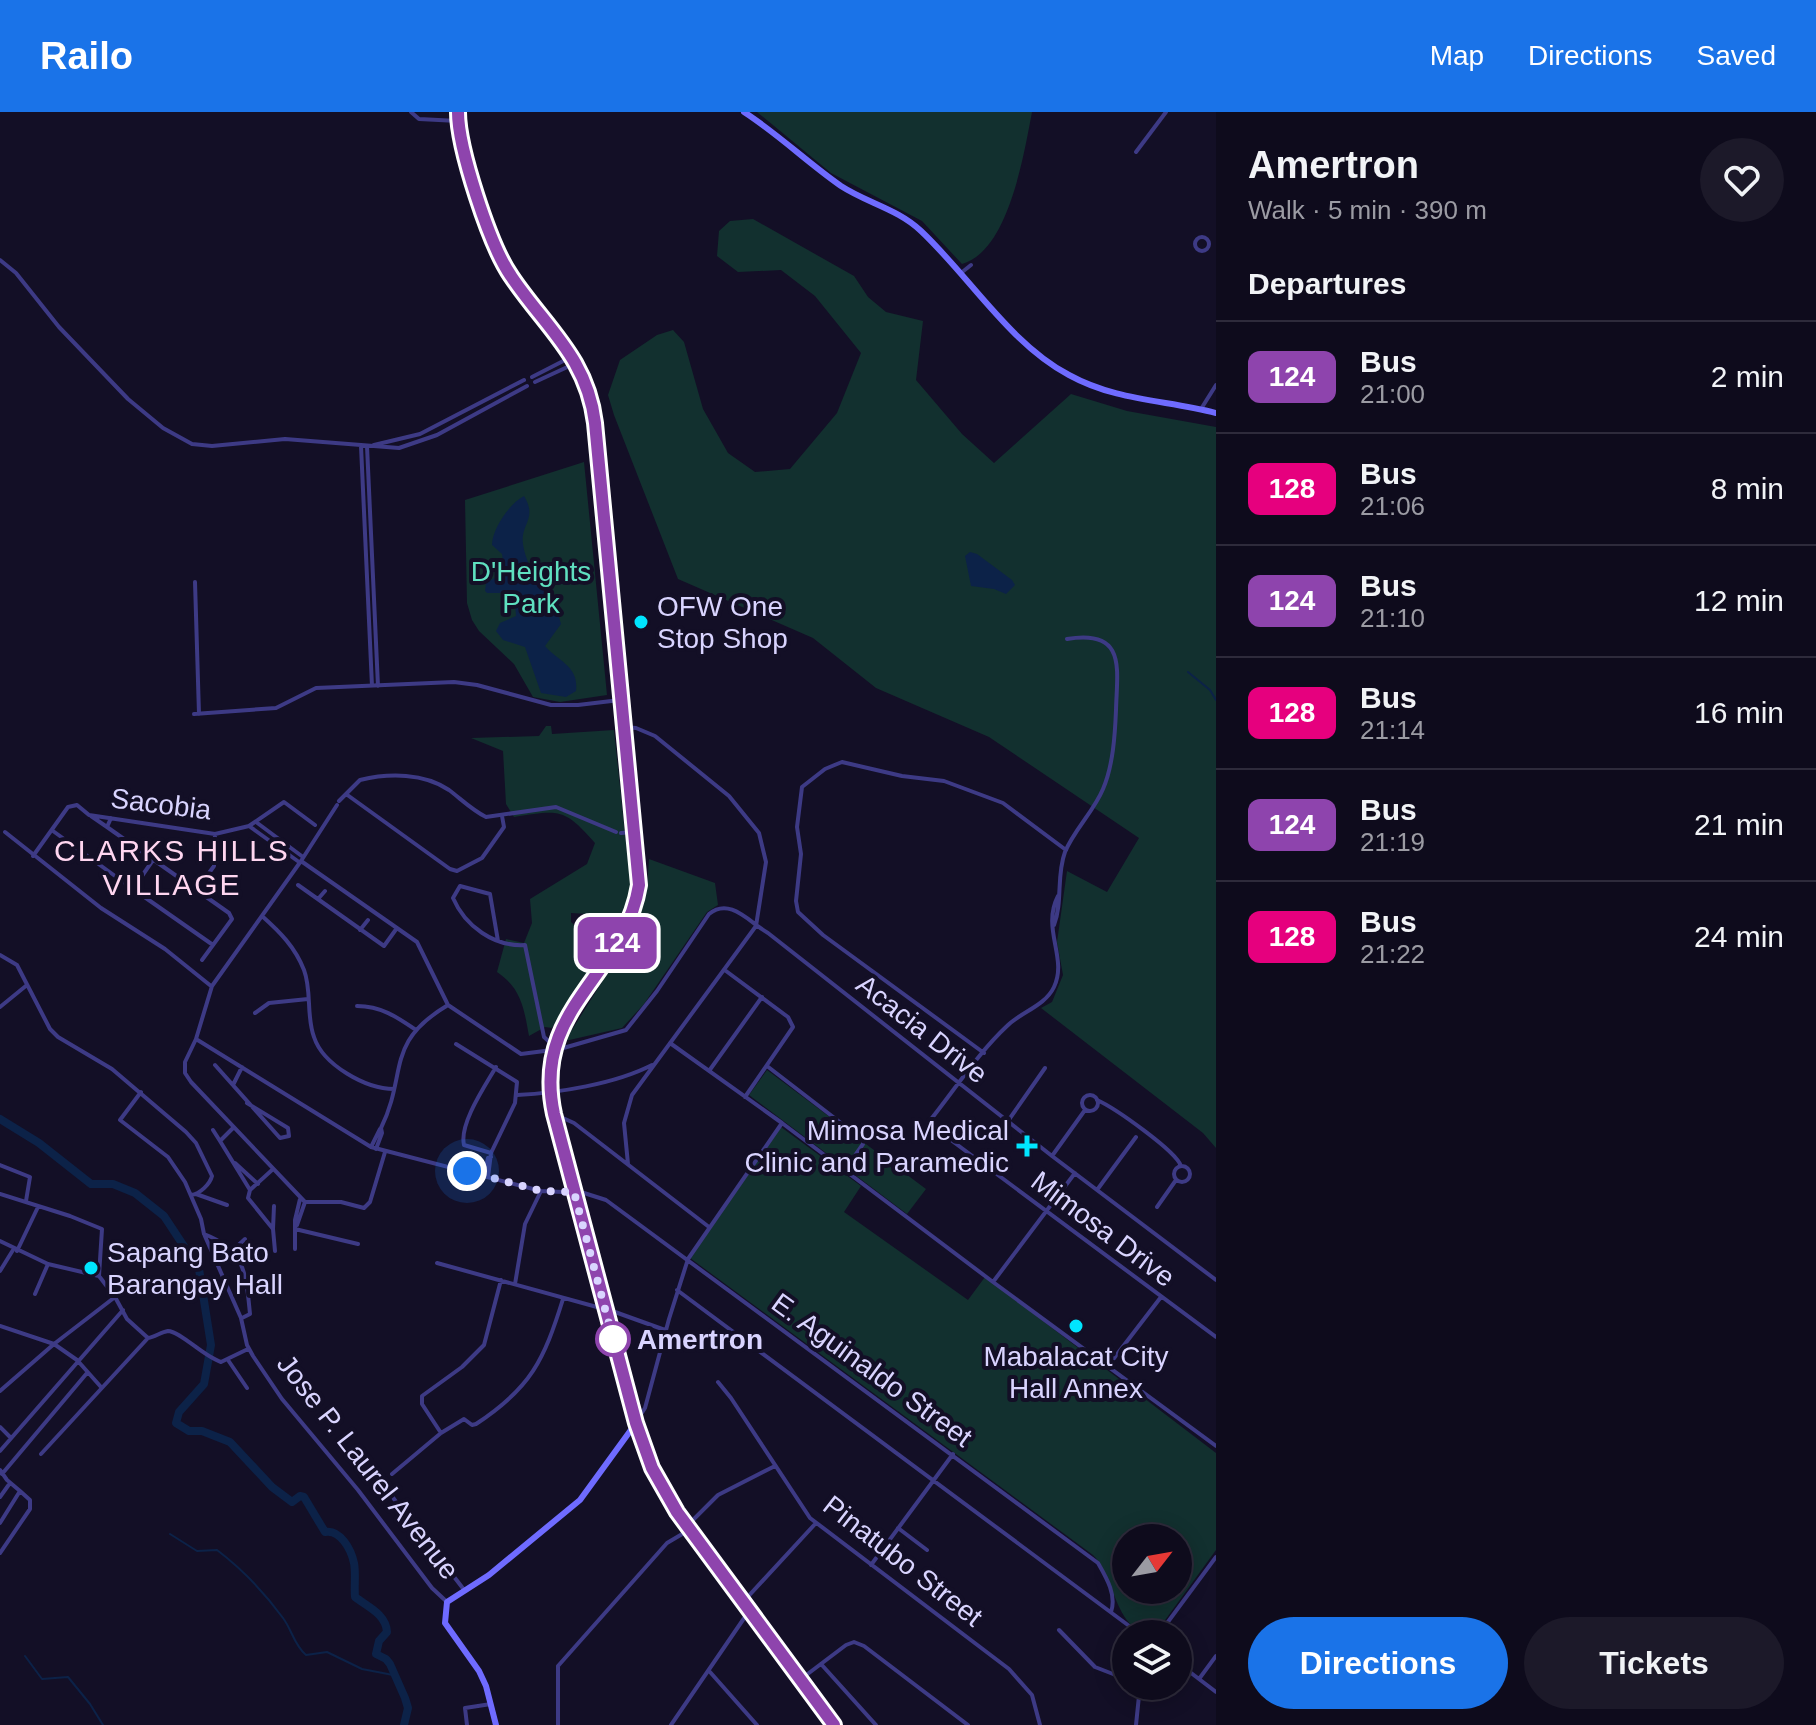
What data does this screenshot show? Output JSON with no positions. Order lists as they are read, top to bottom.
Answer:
{
  "streets": {
    "main road": ["Jose P. Laurel Avenue"],
    "street": [
      "Sacobia",
      "Acacia Drive",
      "Mimosa Drive",
      "E. Aguinaldo Street",
      "Pinatubo Street"
    ]
  },
  "crossings": [
    ["Acacia Drive", "Mimosa Drive"]
  ],
  "districts": ["CLARKS HILLS VILLAGE"],
  "parks": ["D'Heights Park"],
  "places": {
    "other": [
      "OFW One Stop Shop",
      "Sapang Bato Barangay Hall",
      "Mabalacat City Hall Annex",
      "Amertron"
    ],
    "health": ["Mimosa Medical Clinic and Paramedic"]
  },
  "lines": ["bus line 124"],
  "north": "top right",
  "page": {
    "header": "Railo",
    "nav": ["Map", "Directions", "Saved"],
    "on_map": "124",
    "heading": [
      ["Amertron", "Walk · 5 min · 390 m"],
      "Departures"
    ],
    "list": [
      {
        "mark": "124",
        "name": "Bus",
        "note": "21:00",
        "value": "2 min"
      },
      {
        "mark": "128",
        "name": "Bus",
        "note": "21:06",
        "value": "8 min"
      },
      {
        "mark": "124",
        "name": "Bus",
        "note": "21:10",
        "value": "12 min"
      },
      {
        "mark": "128",
        "name": "Bus",
        "note": "21:14",
        "value": "16 min"
      },
      {
        "mark": "124",
        "name": "Bus",
        "note": "21:19",
        "value": "21 min"
      },
      {
        "mark": "128",
        "name": "Bus",
        "note": "21:22",
        "value": "24 min"
      }
    ],
    "buttons": ["Directions", "Tickets"]
  }
}
